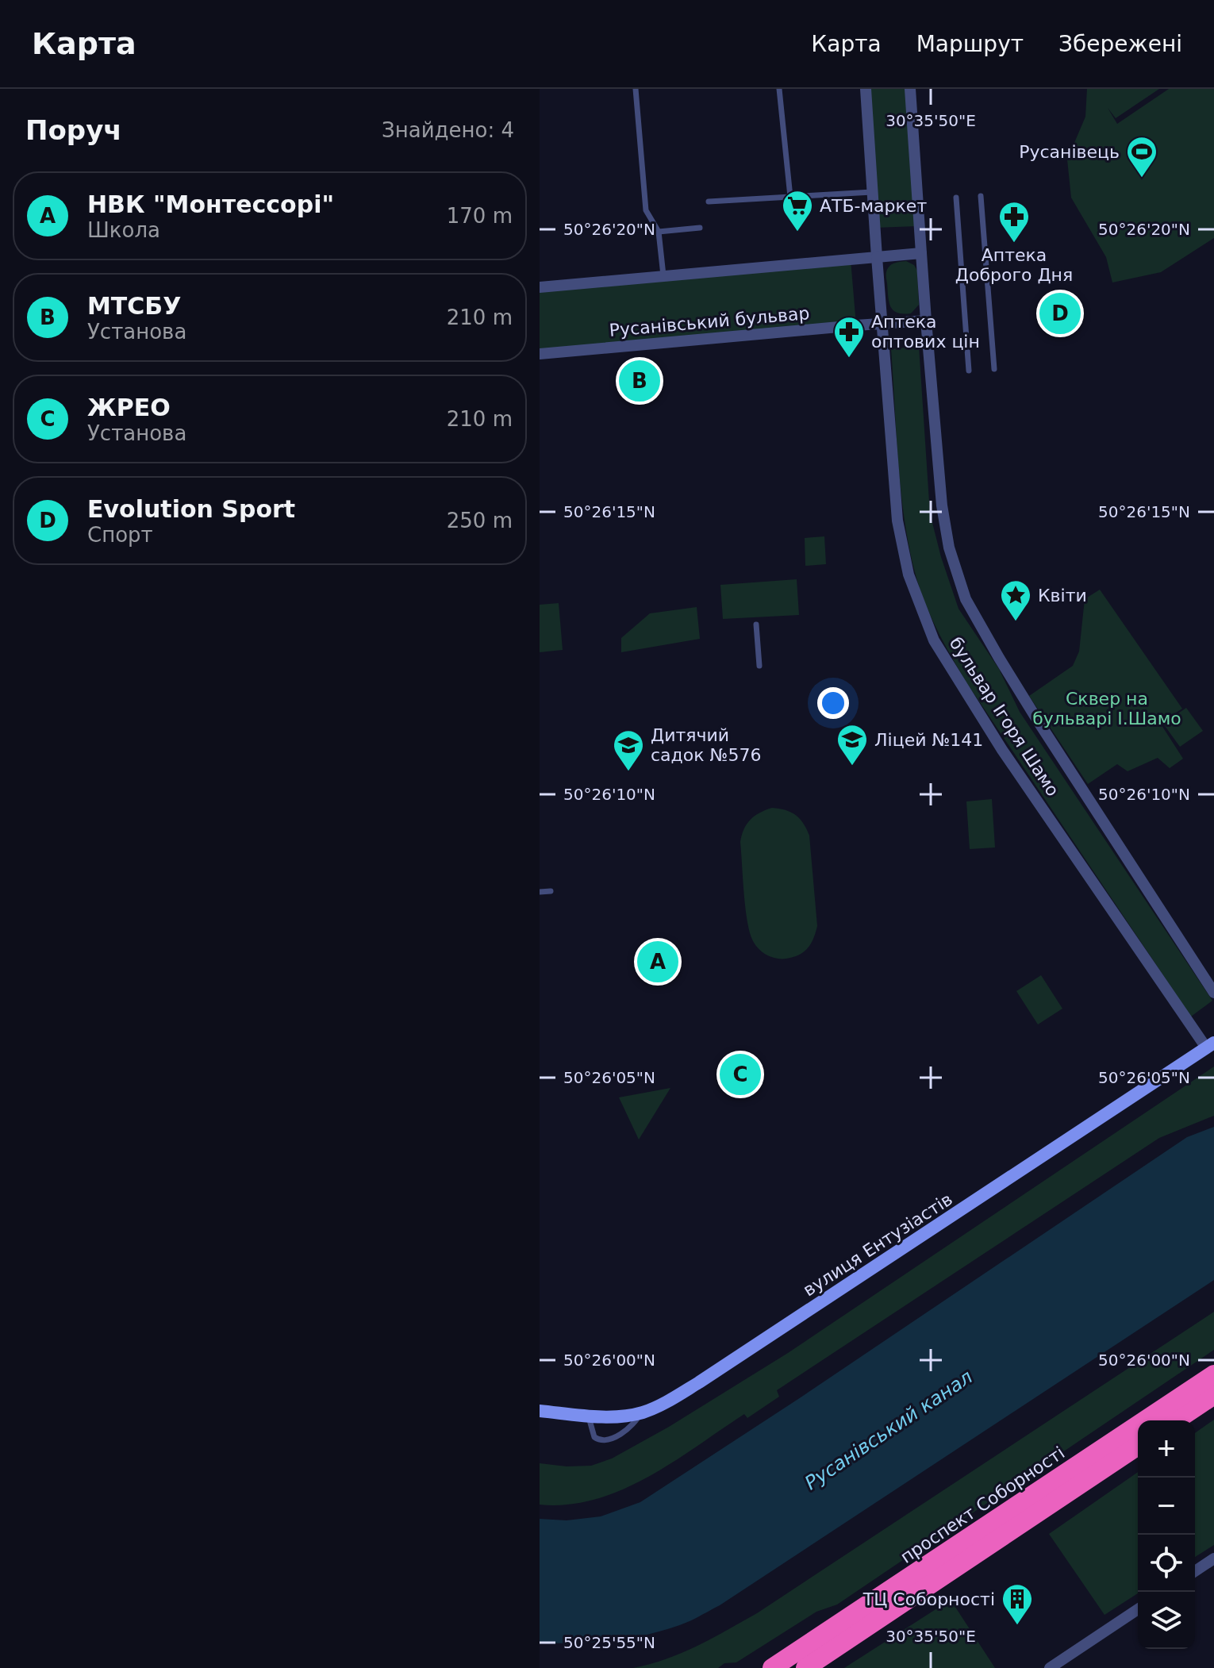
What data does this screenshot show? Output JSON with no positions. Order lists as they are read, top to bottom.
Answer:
{
  "streets": {
    "highway": ["проспект Соборності"],
    "street": ["Русанівський бульвар", "бульвар Ігоря Шамо", "вулиця Ентузіастів"]
  },
  "crossings": [
    ["Русанівський бульвар", "бульвар Ігоря Шамо"],
    ["бульвар Ігоря Шамо", "вулиця Ентузіастів"]
  ],
  "water": ["Русанівський канал"],
  "parks": ["Сквер на бульварі І.Шамо"],
  "places": {
    "sports": ["Русанівець"],
    "supermarket": ["АТБ-маркет"],
    "pharmacy": ["Аптека Доброго Дня", "Аптека оптових цін"],
    "place": ["Квіти"],
    "school or university": ["Ліцей №141", "Дитячий садок №576"],
    "building": ["ТЦ Соборності"]
  },
  "page": {
    "header": "Карта",
    "nav": ["Карта", "Маршрут", "Збережені"],
    "heading": ["Поруч", "Знайдено: 4"],
    "list": [
      {
        "mark": "A",
        "name": "НВК \"Монтессорі\"",
        "note": "Школа",
        "value": "170 m"
      },
      {
        "mark": "B",
        "name": "МТСБУ",
        "note": "Установа",
        "value": "210 m"
      },
      {
        "mark": "C",
        "name": "ЖРЕО",
        "note": "Установа",
        "value": "210 m"
      },
      {
        "mark": "D",
        "name": "Evolution Sport",
        "note": "Спорт",
        "value": "250 m"
      }
    ],
    "pins": [
      "D",
      "B",
      "A",
      "C"
    ],
    "map_buttons": ["+", "−"]
  },
  "coordinates": [
    "30°35'50\"E",
    "50°26'20\"N",
    "50°26'15\"N",
    "50°26'10\"N",
    "50°26'05\"N",
    "50°26'00\"N",
    "50°25'55\"N"
  ]
}
